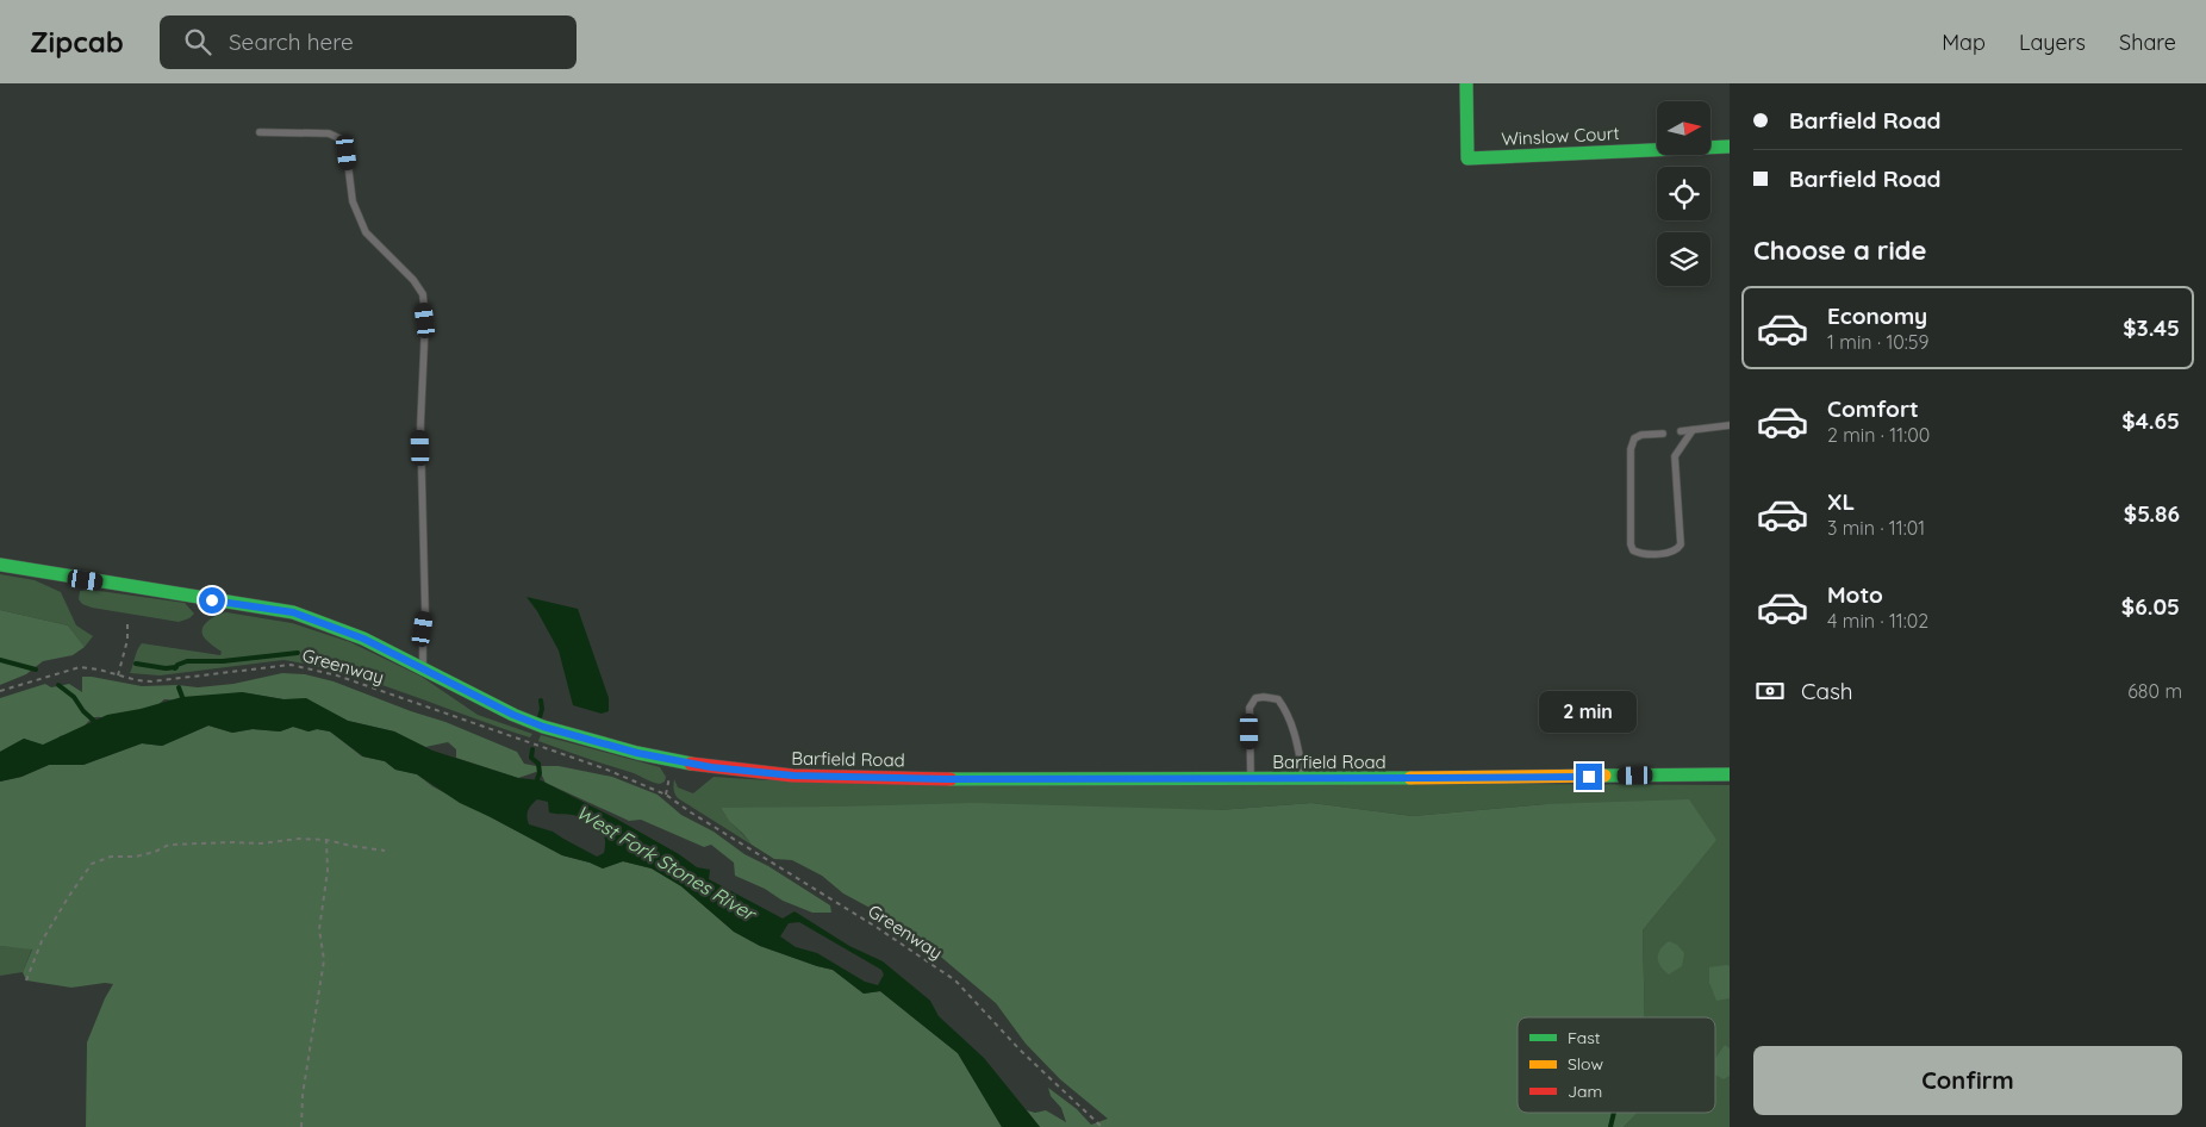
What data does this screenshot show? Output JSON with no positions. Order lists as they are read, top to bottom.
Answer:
{
  "streets": {
    "street": ["Winslow Court", "Barfield Road"],
    "path": ["Greenway"]
  },
  "water": ["West Fork Stones River"],
  "legend": ["Fast", "Slow", "Jam"],
  "north": "right",
  "page": {
    "header": "Zipcab",
    "search": "Search here",
    "nav": ["Map", "Layers", "Share"],
    "banner": ["Barfield Road", "Barfield Road"],
    "heading": "Choose a ride",
    "list": [
      {
        "name": "Economy",
        "note": "1 min · 10:59",
        "value": "$3.45"
      },
      {
        "name": "Comfort",
        "note": "2 min · 11:00",
        "value": "$4.65"
      },
      {
        "name": "XL",
        "note": "3 min · 11:01",
        "value": "$5.86"
      },
      {
        "name": "Moto",
        "note": "4 min · 11:02",
        "value": "$6.05"
      }
    ],
    "pay": ["Cash", "680 m"],
    "bubble": "2 min",
    "buttons": "Confirm"
  }
}
